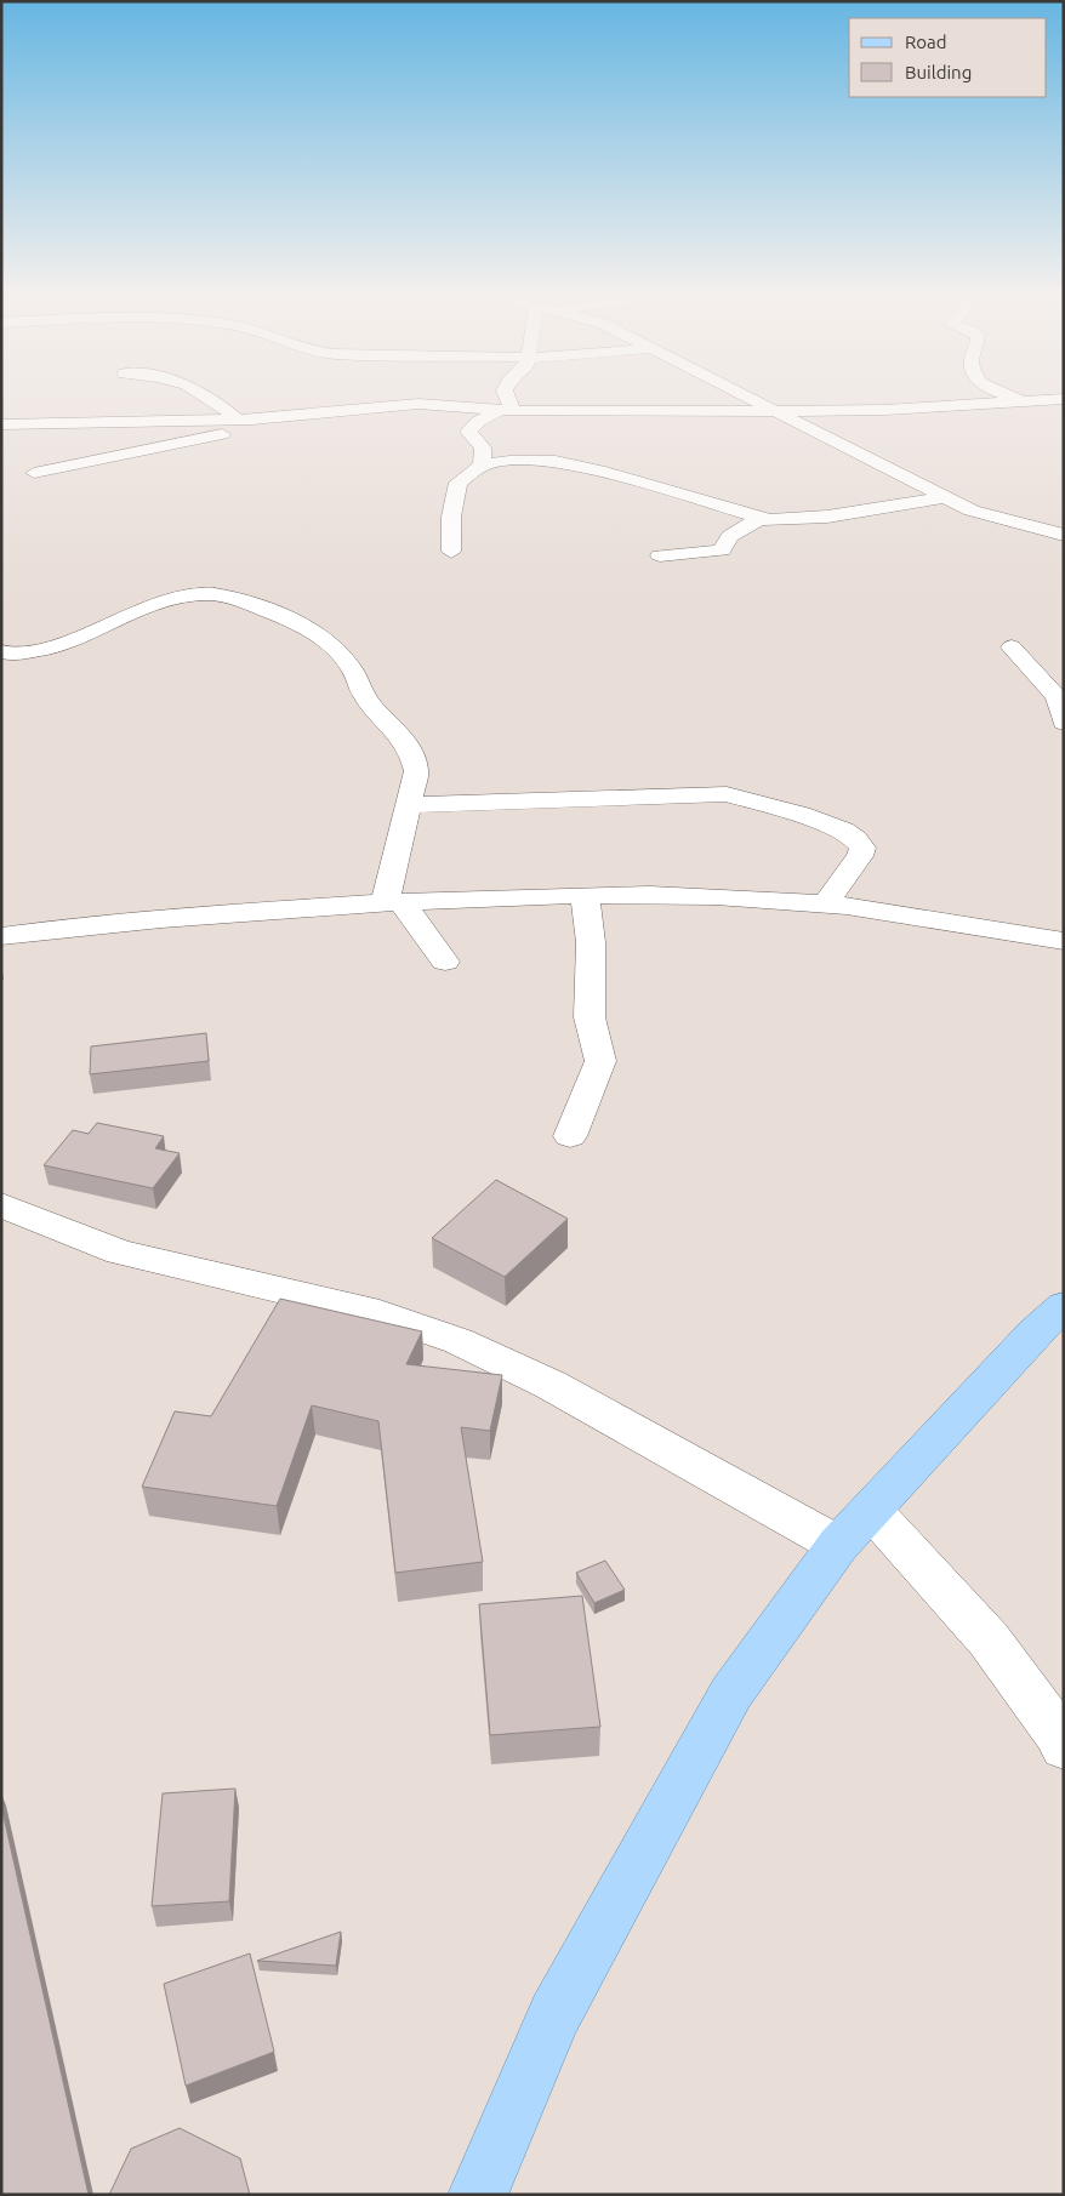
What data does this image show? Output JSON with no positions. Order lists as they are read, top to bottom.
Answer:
{
  "legend": ["Road", "Building"]
}
